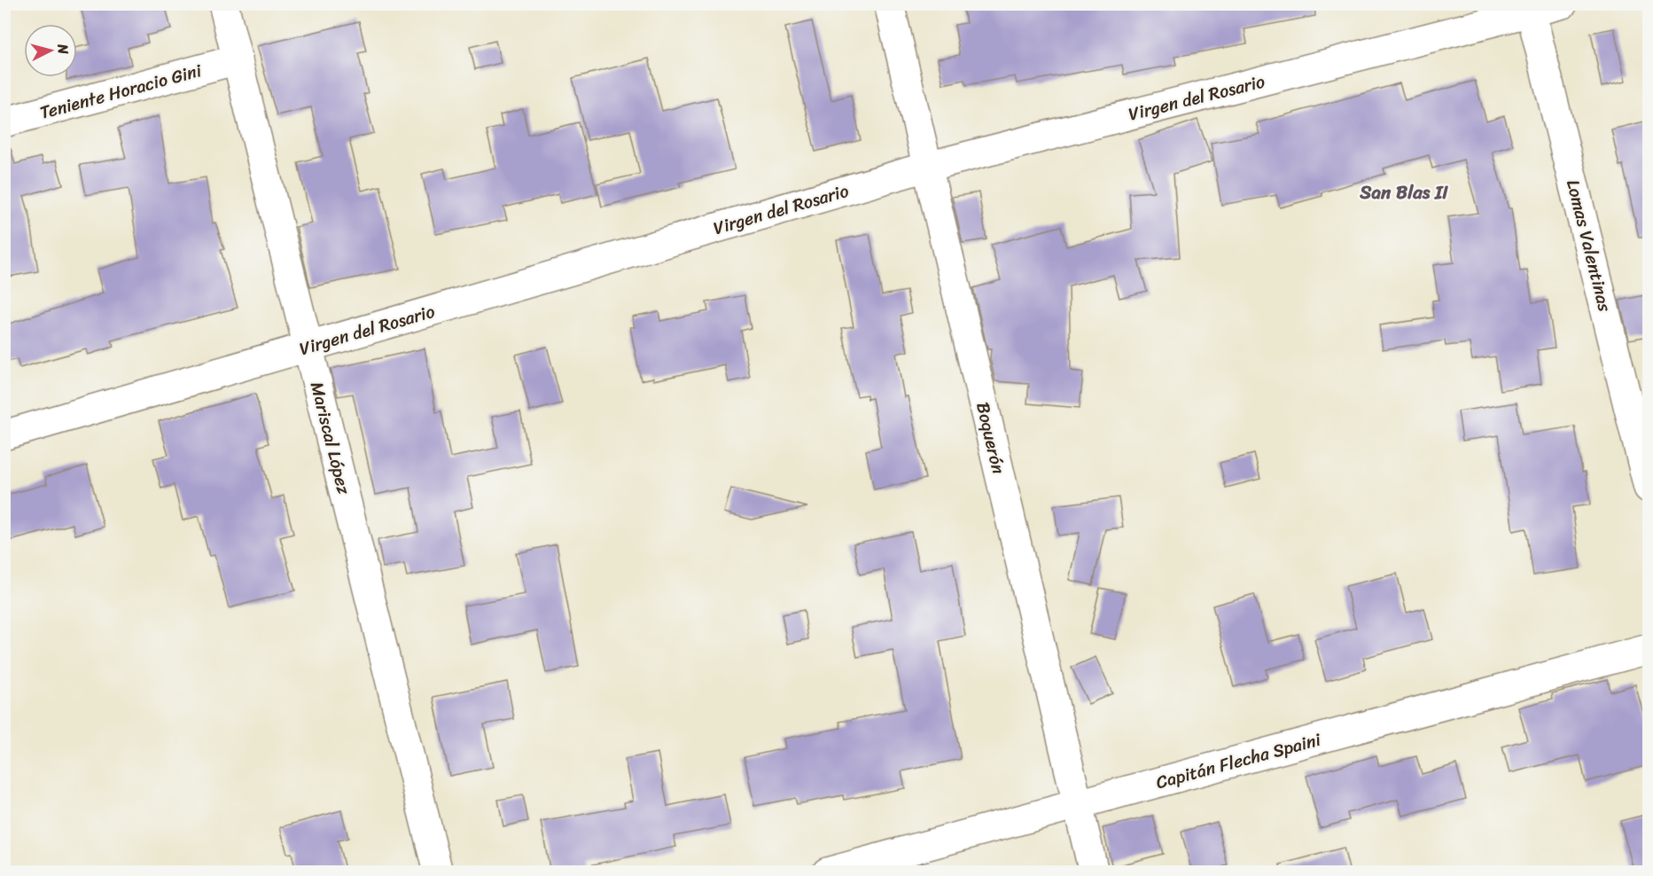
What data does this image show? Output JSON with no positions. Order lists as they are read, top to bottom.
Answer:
{
  "streets": {
    "street": [
      "Teniente Horacio Gini",
      "Virgen del Rosario",
      "Lomas Valentinas",
      "Mariscal López",
      "Boquerón",
      "Capitán Flecha Spaini"
    ]
  },
  "crossings": [
    ["Teniente Horacio Gini", "Mariscal López"],
    ["Virgen del Rosario", "Lomas Valentinas"],
    ["Virgen del Rosario", "Mariscal López"],
    ["Virgen del Rosario", "Boquerón"],
    ["Boquerón", "Capitán Flecha Spaini"]
  ],
  "districts": ["San Blas II"],
  "north": "right"
}
